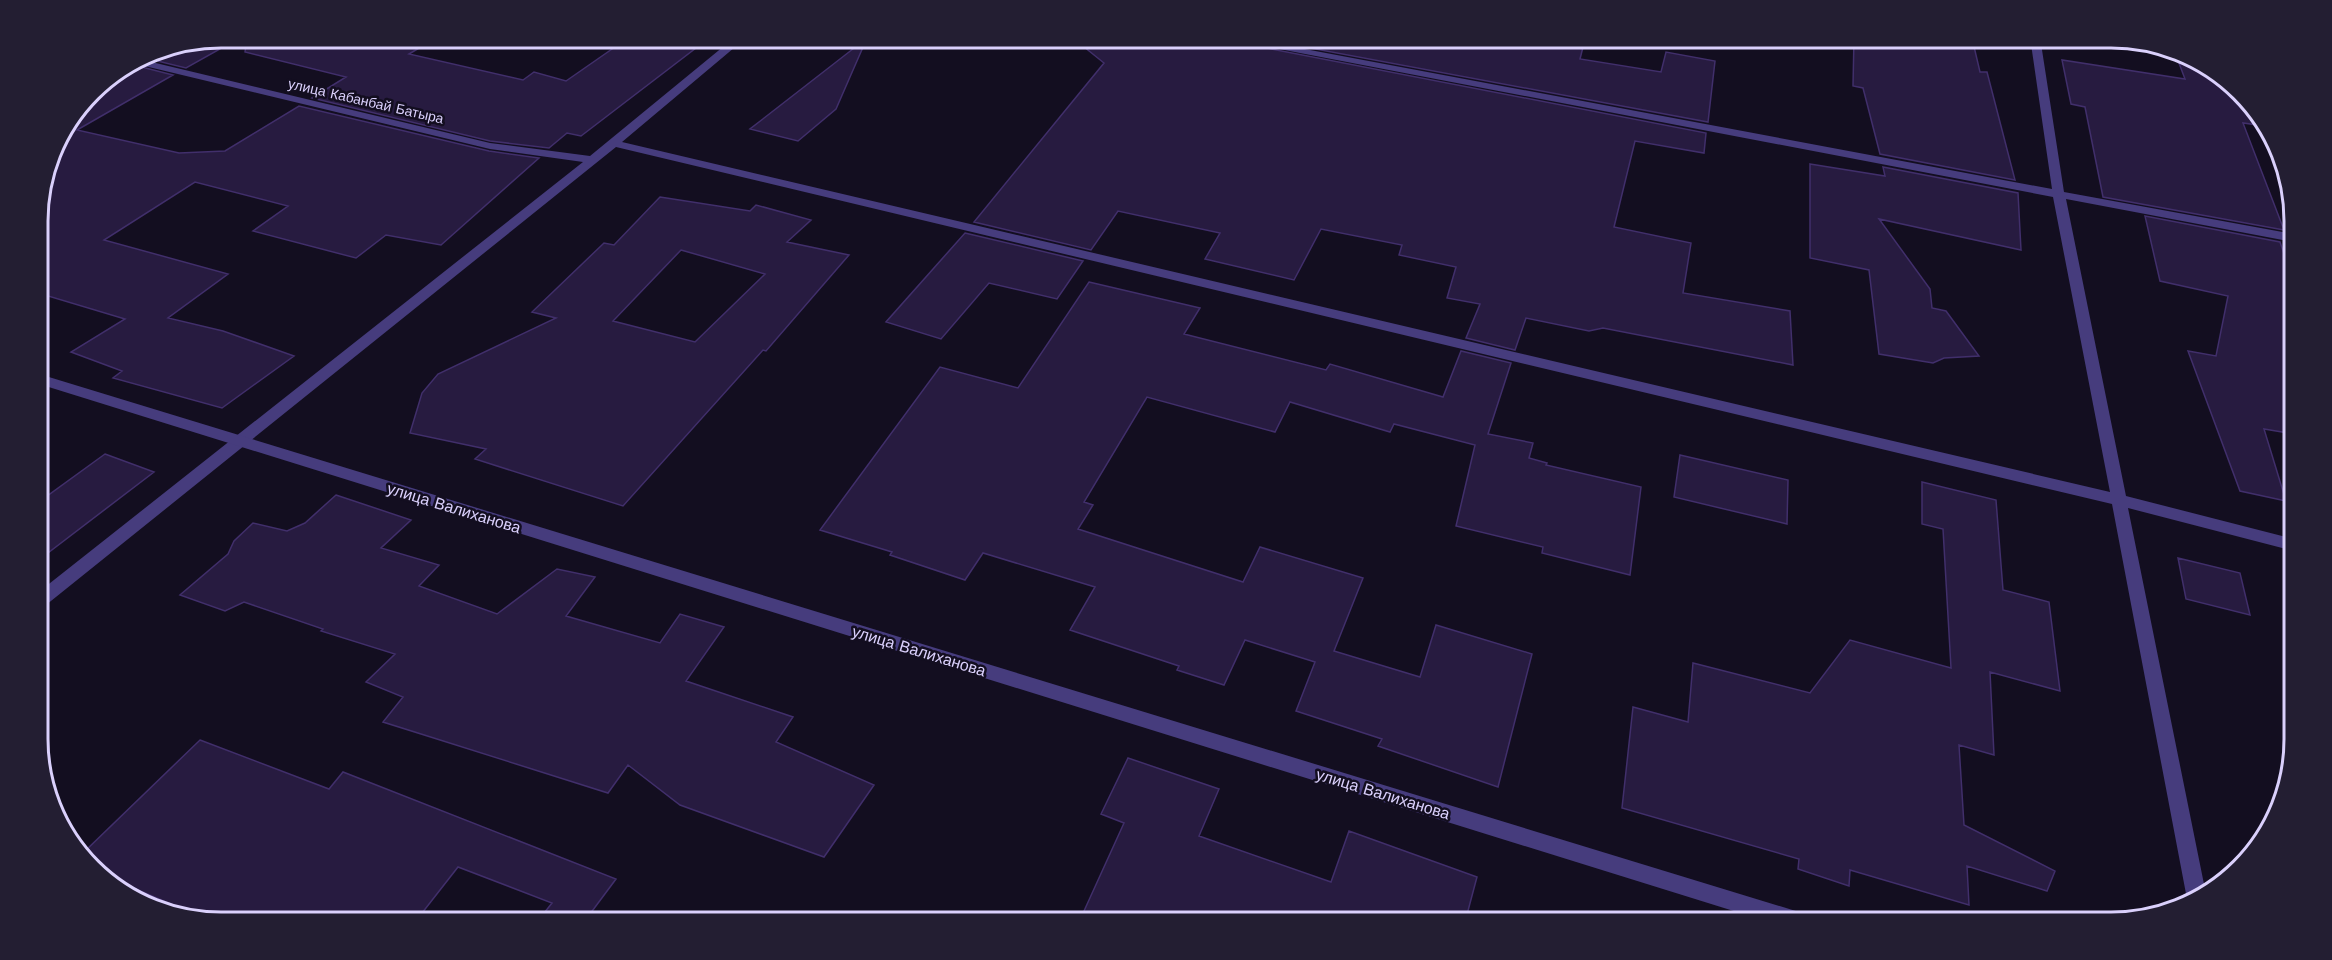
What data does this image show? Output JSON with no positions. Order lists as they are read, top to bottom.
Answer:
{
  "streets": {
    "street": ["улица Кабанбай Батыра", "улица Валиханова"]
  }
}
